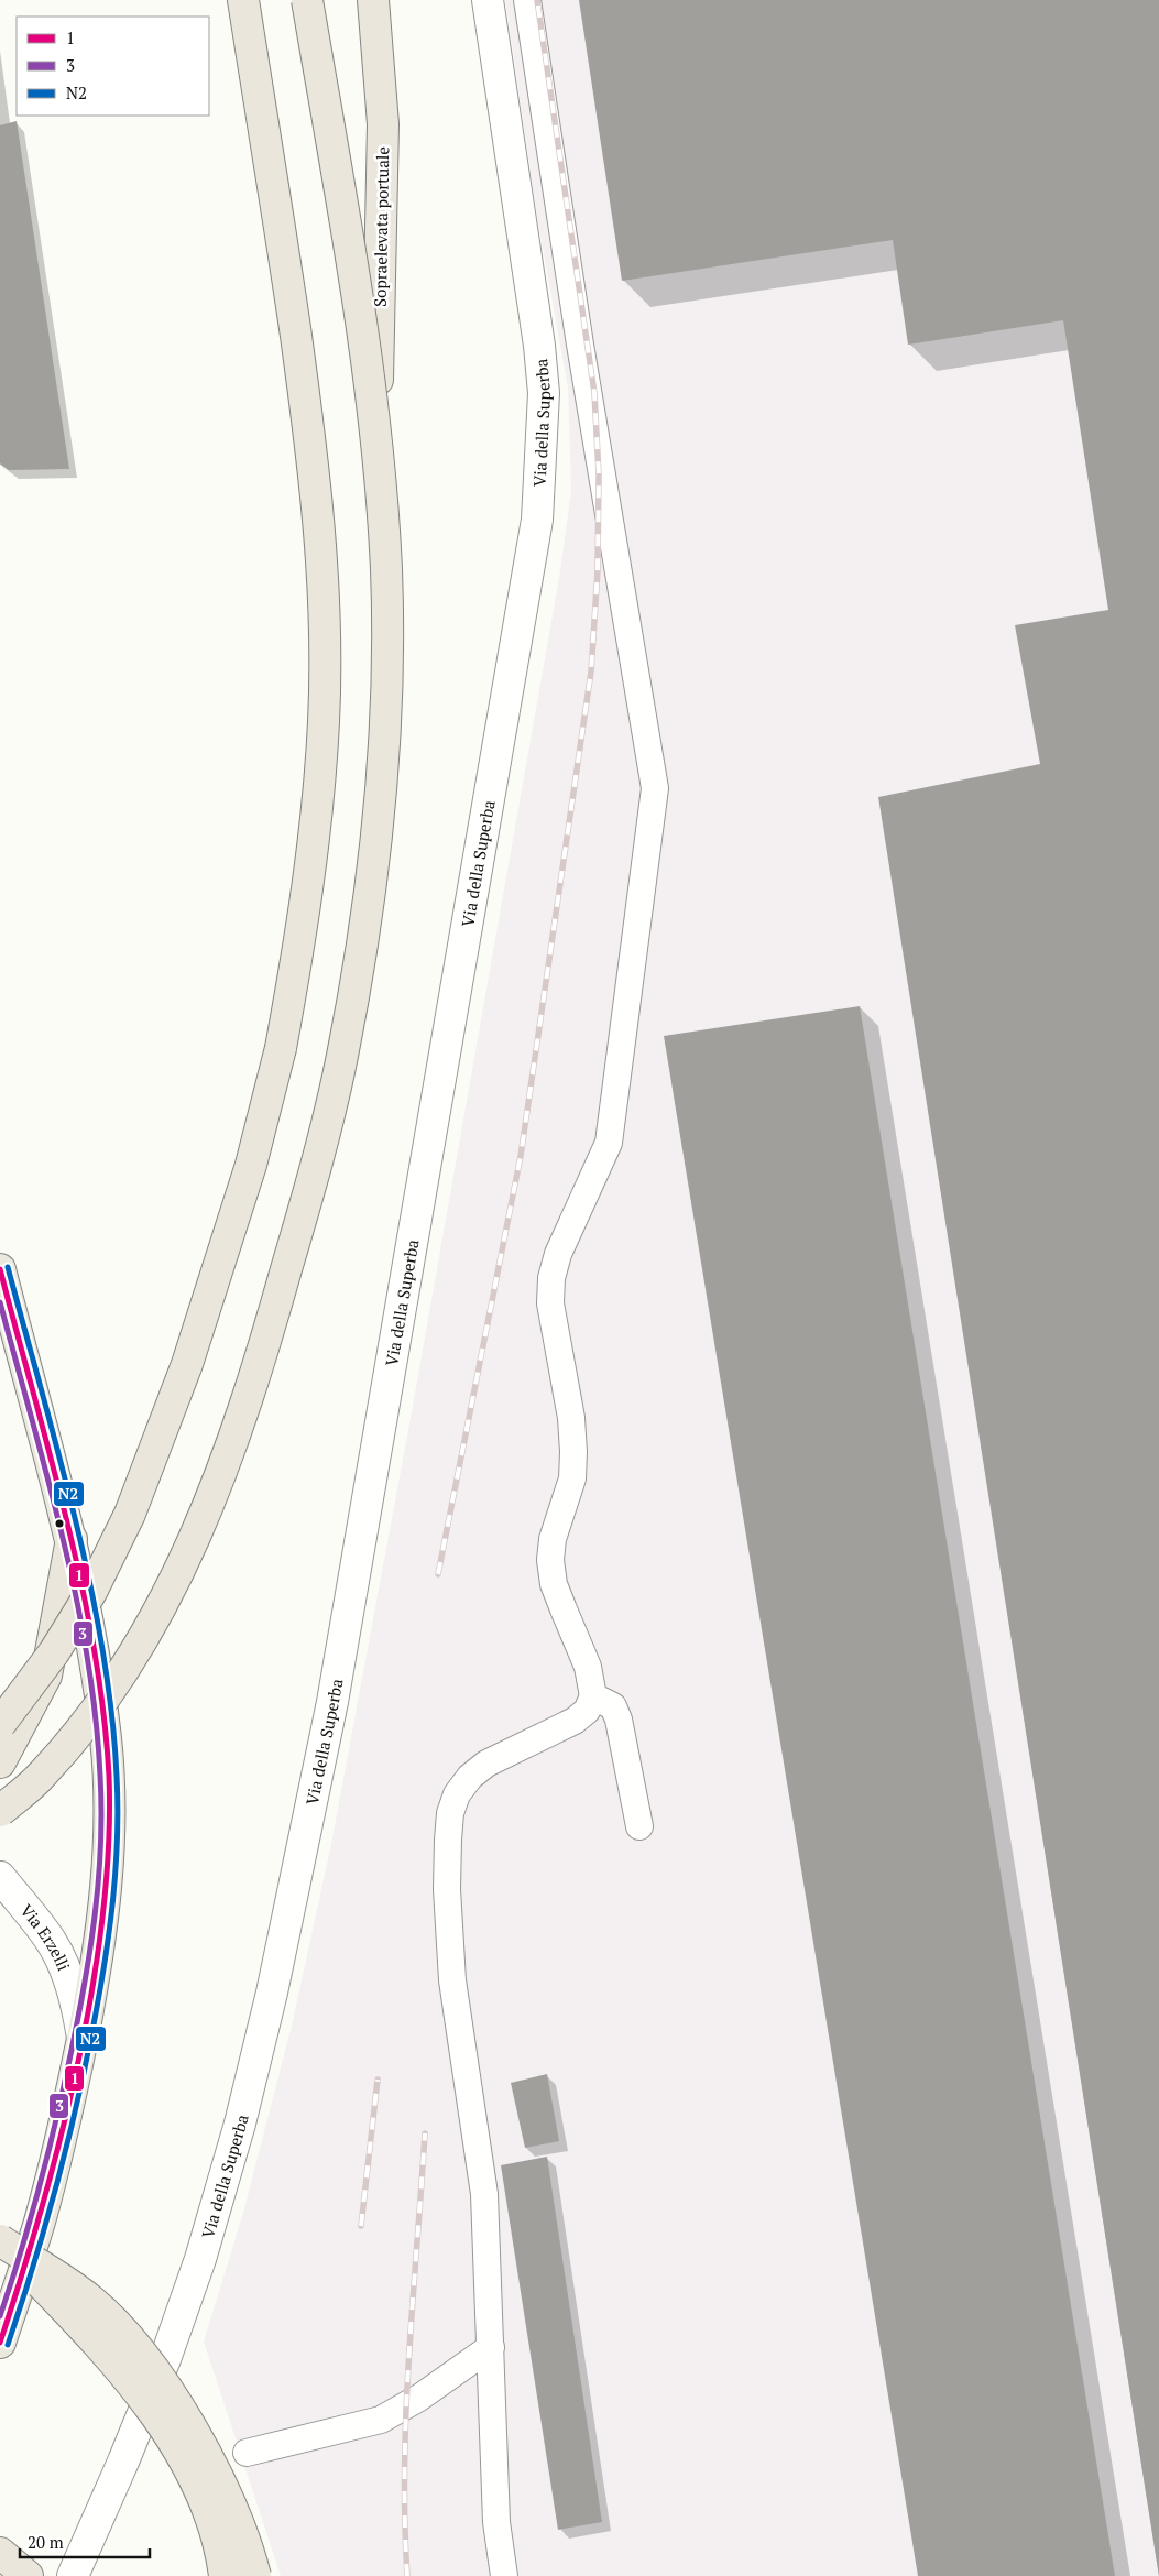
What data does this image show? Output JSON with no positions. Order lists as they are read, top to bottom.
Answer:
{
  "streets": {
    "highway": ["Sopraelevata portuale"],
    "street": ["Via della Superba", "Via Erzelli"]
  },
  "lines": ["transit line N2", "transit line 1", "transit line 3"],
  "legend": ["1", "3", "N2"],
  "scale_bar": "20 m"
}
